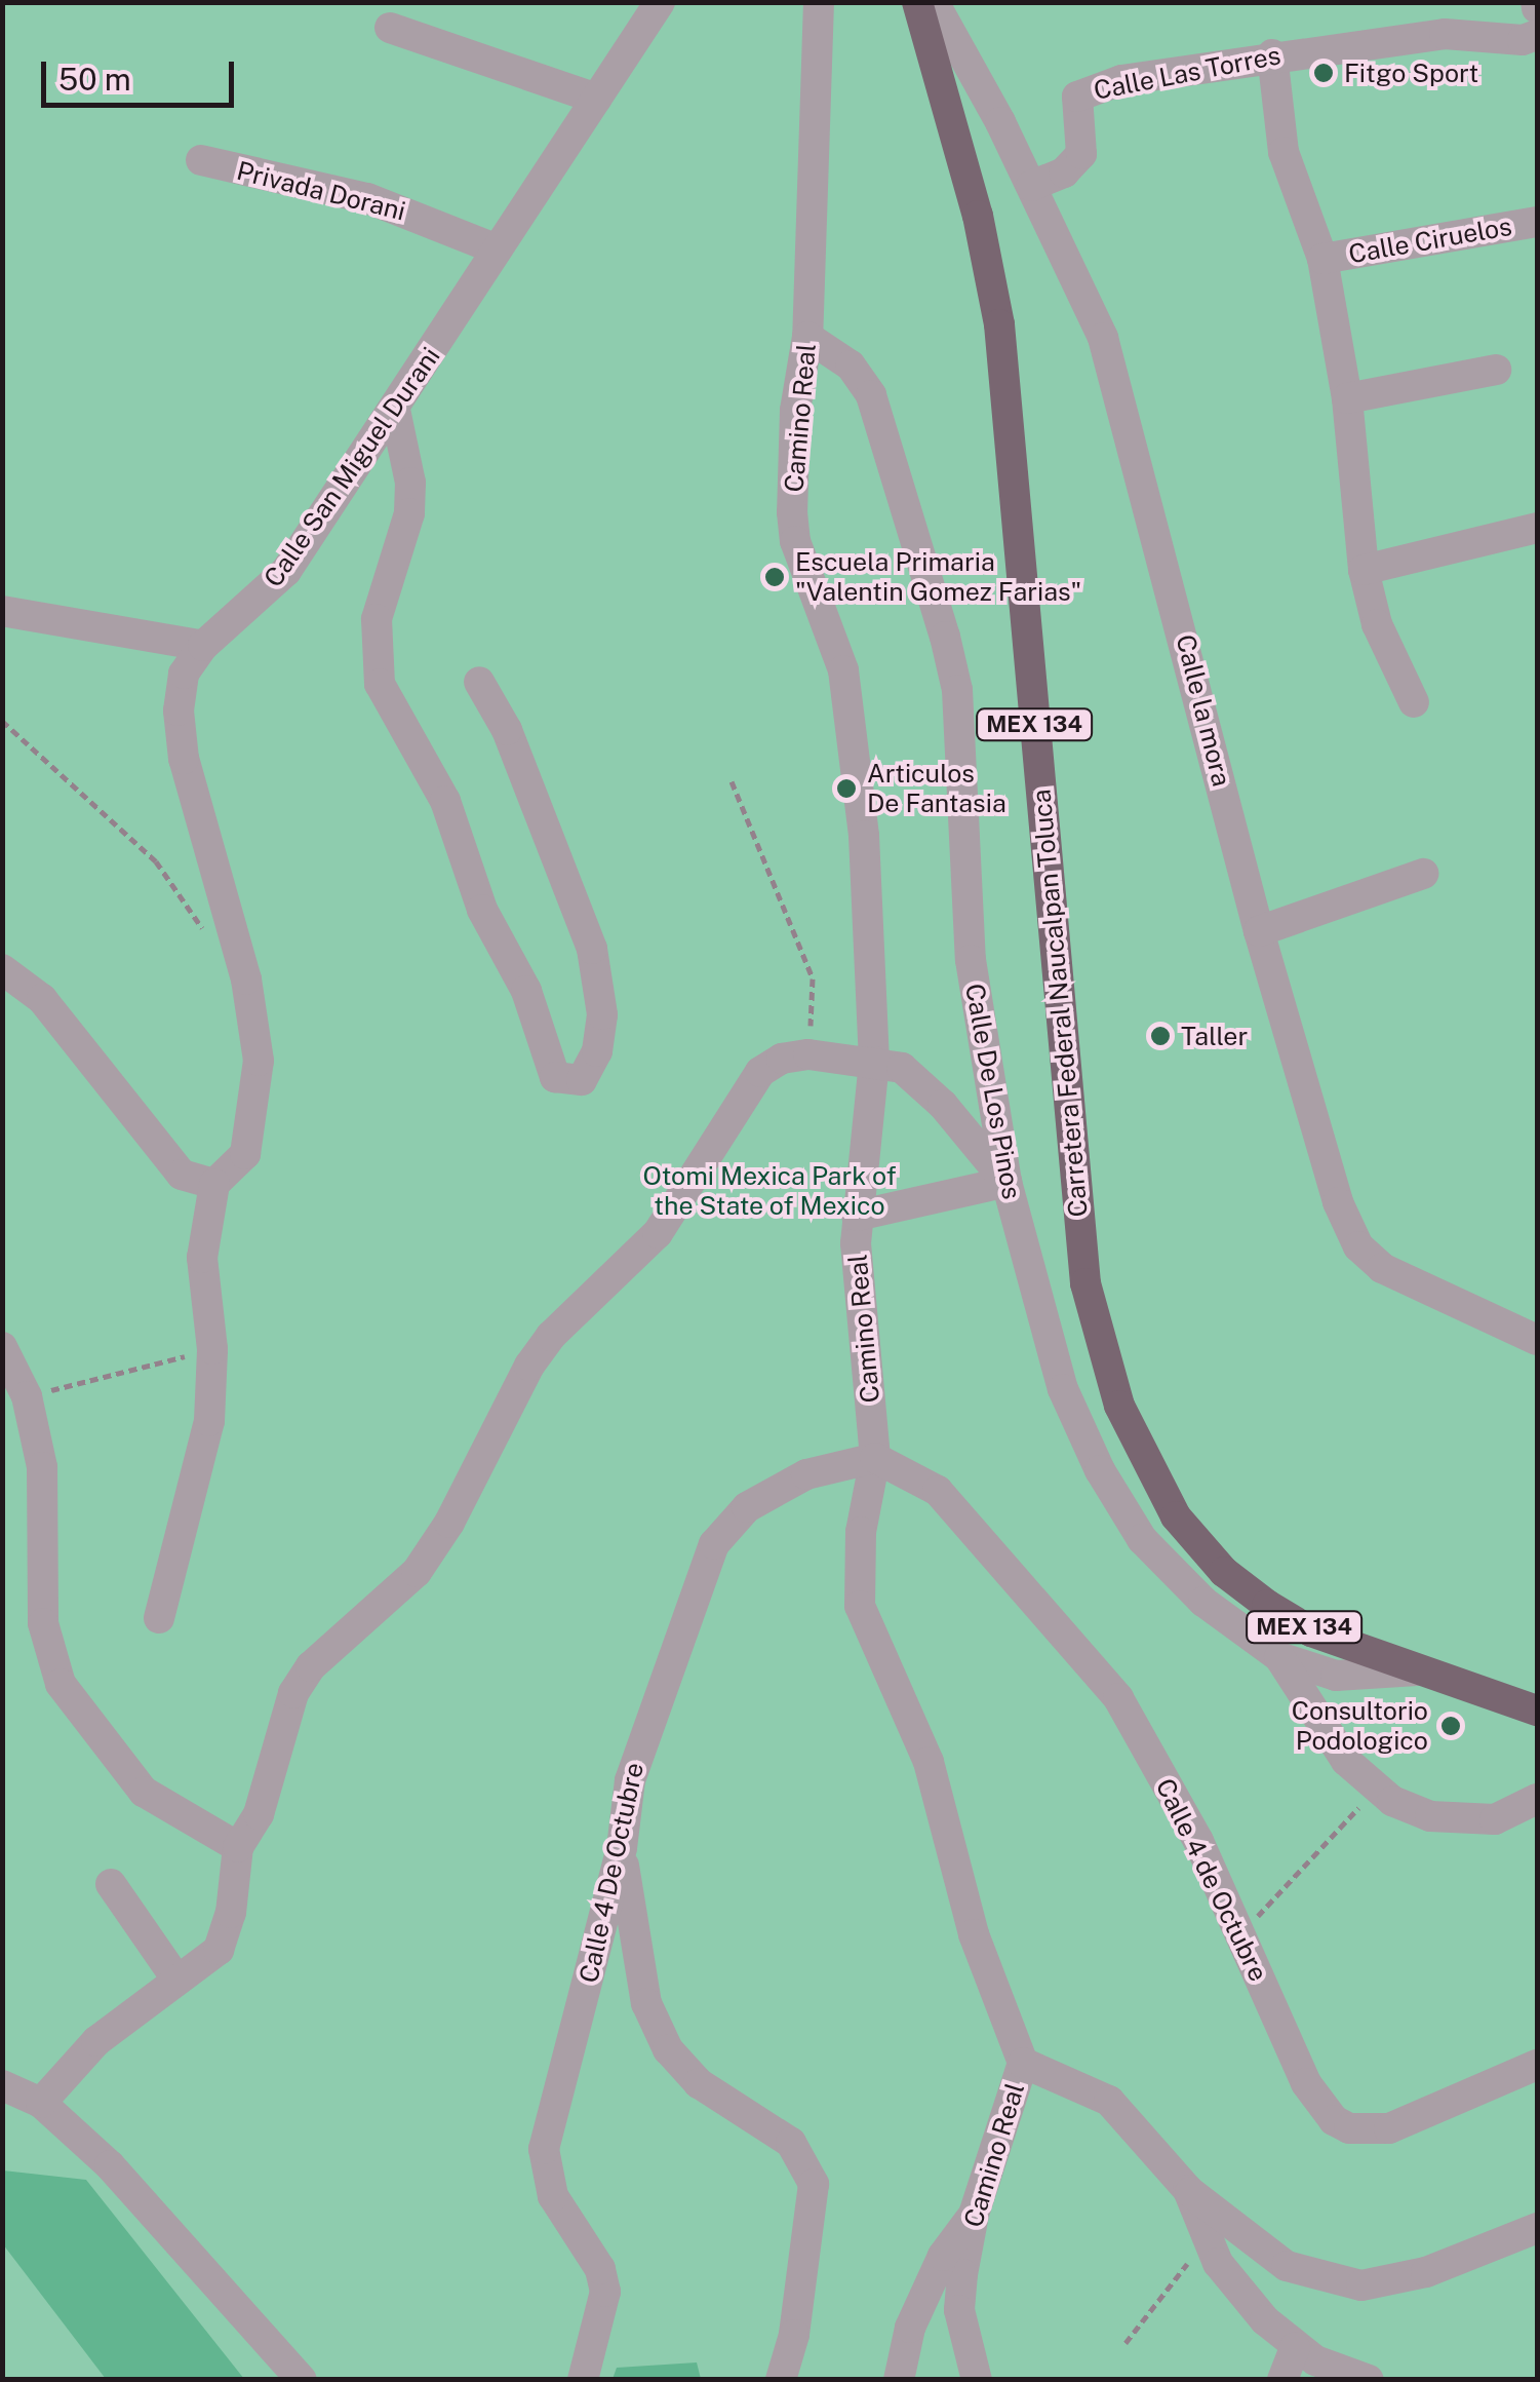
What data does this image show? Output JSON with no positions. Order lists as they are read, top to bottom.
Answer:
{
  "streets": {
    "main road": ["MEX 134", "Carretera Federal Naucalpan Toluca"],
    "street": [
      "Calle Las Torres",
      "Privada Dorani",
      "Calle Ciruelos",
      "Camino Real",
      "Calle San Miguel Durani",
      "Calle la mora",
      "Calle De Los Pinos",
      "Calle 4 De Octubre",
      "Calle 4 de Octubre"
    ]
  },
  "crossings": [
    ["Calle Las Torres", "Calle la mora"],
    ["Privada Dorani", "Calle San Miguel Durani"],
    ["Camino Real", "Calle De Los Pinos"],
    ["Camino Real", "Calle 4 De Octubre"],
    ["Camino Real", "Calle 4 de Octubre"],
    ["Carretera Federal Naucalpan Toluca", "Calle De Los Pinos"],
    ["Calle 4 De Octubre", "Calle 4 de Octubre"]
  ],
  "parks": ["Otomi Mexica Park of the State of Mexico"],
  "places": [
    "Fitgo Sport",
    "Escuela Primaria \"Valentin Gomez Farias\"",
    "Articulos De Fantasia",
    "Taller",
    "Consultorio Podologico"
  ],
  "scale_bar": "50 m"
}
